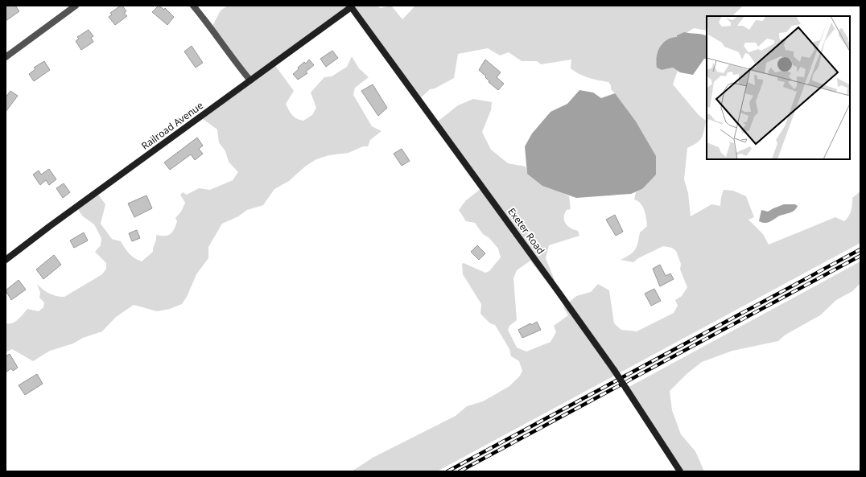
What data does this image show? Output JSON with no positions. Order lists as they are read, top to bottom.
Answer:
{
  "streets": {
    "street": ["Railroad Avenue", "Exeter Road"]
  },
  "crossings": [
    ["Railroad Avenue", "Exeter Road"]
  ]
}
